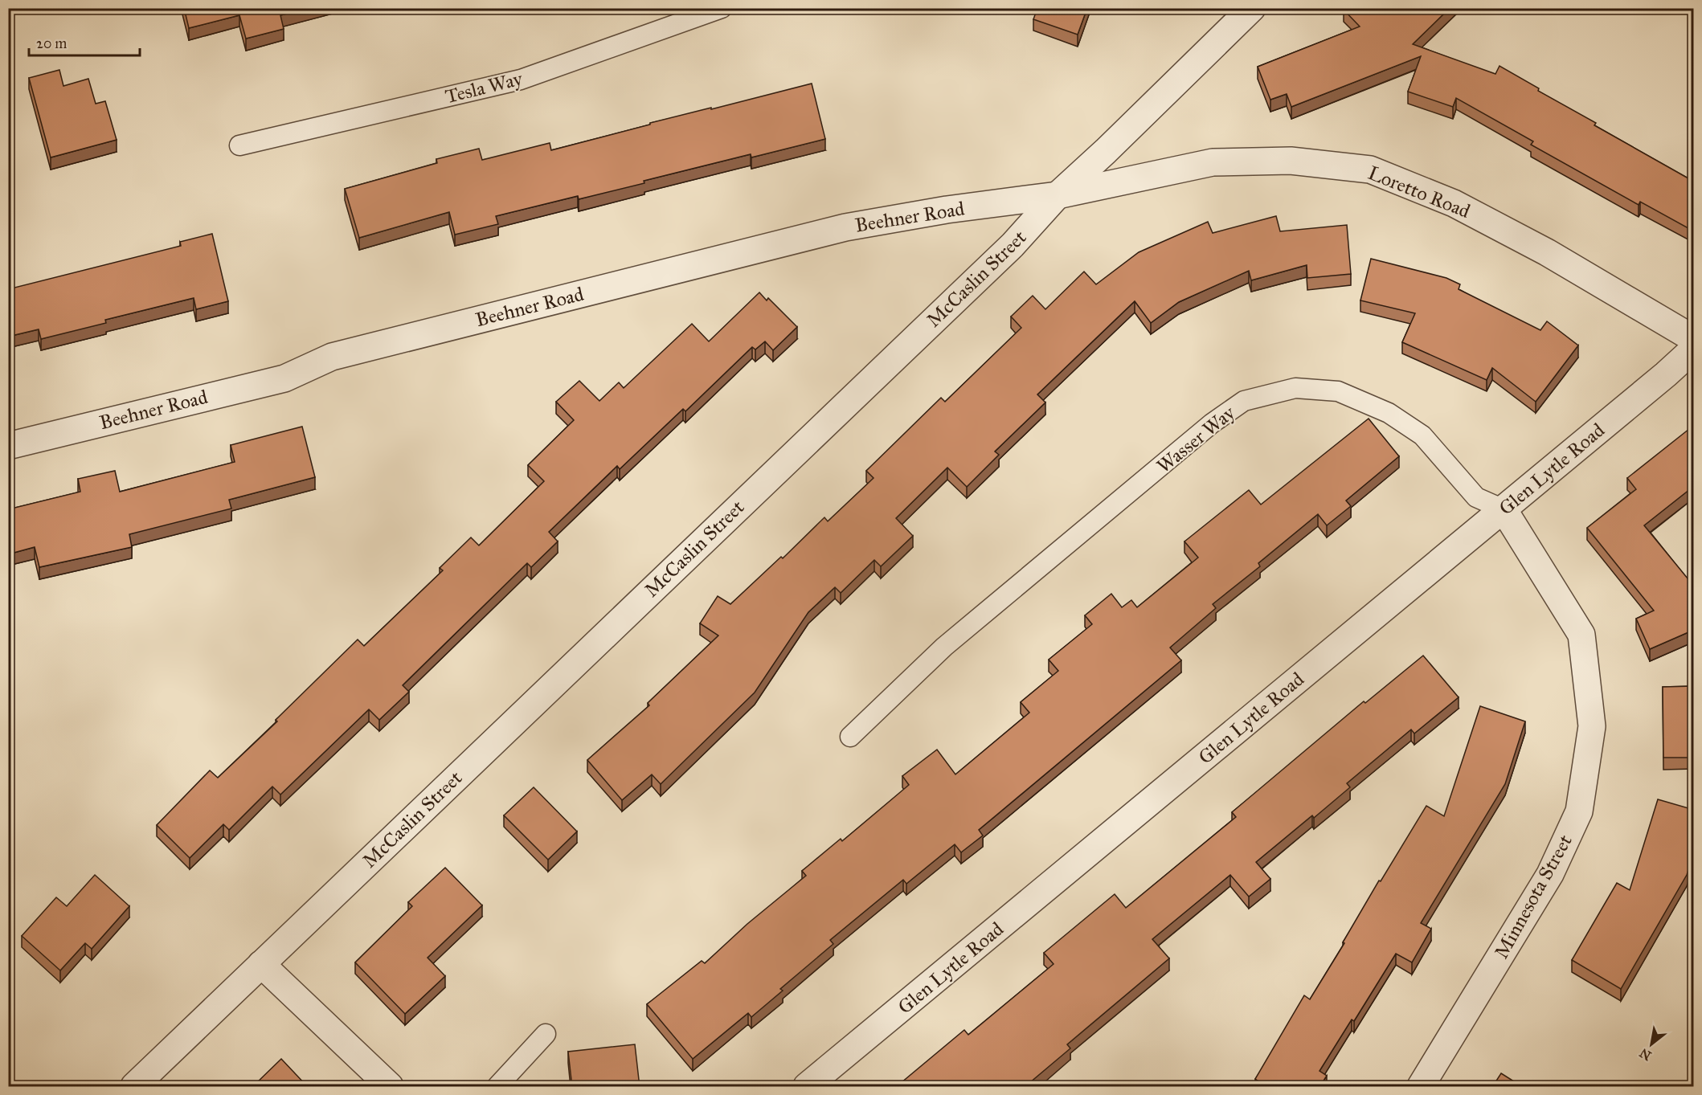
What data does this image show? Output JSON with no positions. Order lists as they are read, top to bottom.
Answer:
{
  "streets": {
    "street": [
      "Loretto Road",
      "Beehner Road",
      "McCaslin Street",
      "Glen Lytle Road",
      "Minnesota Street"
    ],
    "lane": ["Tesla Way", "Wasser Way"]
  },
  "crossings": [
    ["Loretto Road", "Beehner Road"],
    ["Loretto Road", "McCaslin Street"],
    ["Beehner Road", "McCaslin Street"],
    ["Wasser Way", "Glen Lytle Road"],
    ["Wasser Way", "Minnesota Street"],
    ["Glen Lytle Road", "Minnesota Street"]
  ],
  "scale_bar": "20 m",
  "north": "bottom left"
}
